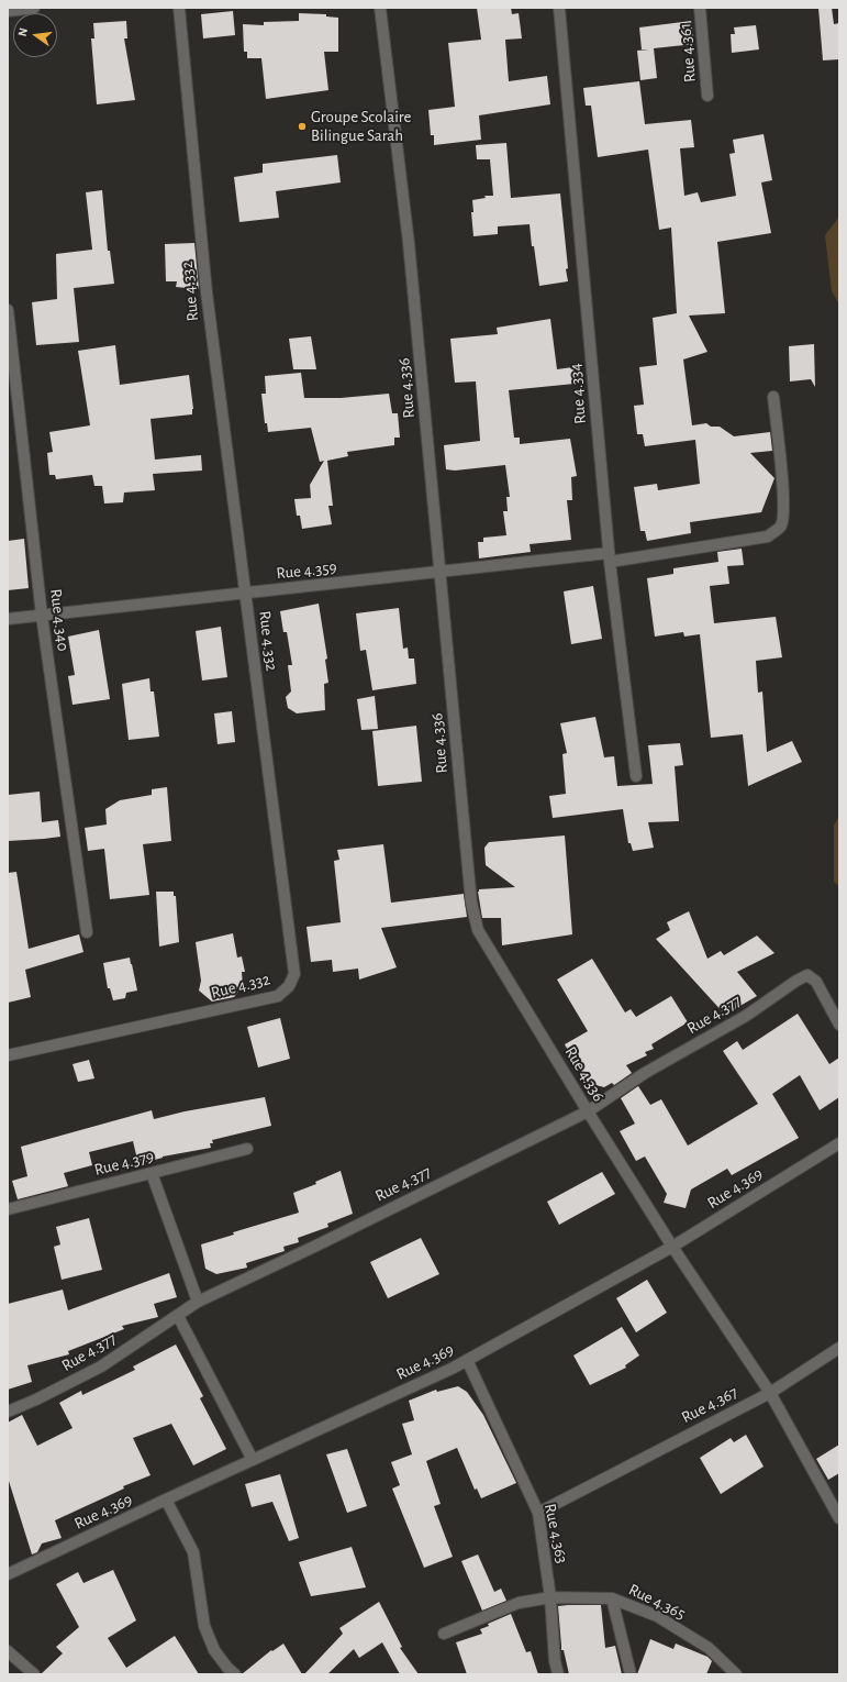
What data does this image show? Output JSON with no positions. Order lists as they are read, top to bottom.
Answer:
{
  "streets": {
    "street": [
      "Rue 4.361",
      "Rue 4.332",
      "Rue 4.336",
      "Rue 4.334",
      "Rue 4.359",
      "Rue 4.340",
      "Rue 4.377",
      "Rue 4.379",
      "Rue 4.369",
      "Rue 4.367",
      "Rue 4.363",
      "Rue 4.365"
    ]
  },
  "crossings": [
    ["Rue 4.332", "Rue 4.359"],
    ["Rue 4.336", "Rue 4.359"],
    ["Rue 4.336", "Rue 4.377"],
    ["Rue 4.336", "Rue 4.369"],
    ["Rue 4.336", "Rue 4.367"],
    ["Rue 4.334", "Rue 4.359"],
    ["Rue 4.359", "Rue 4.340"],
    ["Rue 4.369", "Rue 4.363"],
    ["Rue 4.367", "Rue 4.363"],
    ["Rue 4.363", "Rue 4.365"]
  ],
  "places": ["Groupe Scolaire Bilingue Sarah"],
  "north": "left"
}
